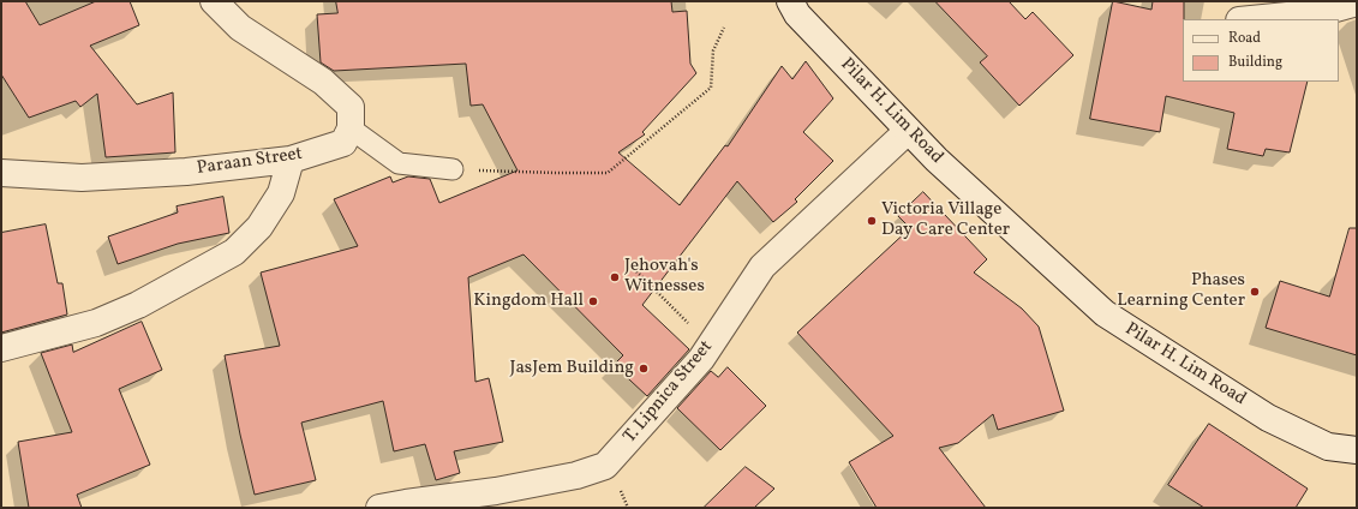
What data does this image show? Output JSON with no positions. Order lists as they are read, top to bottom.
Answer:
{
  "streets": {
    "street": ["Pilar H. Lim Road", "Paraan Street", "T. Lipnica Street"]
  },
  "crossings": [
    ["Pilar H. Lim Road", "T. Lipnica Street"]
  ],
  "places": [
    "Victoria Village Day Care Center",
    "Jehovah's Witnesses",
    "Phases Learning Center",
    "Kingdom Hall",
    "JasJem Building"
  ],
  "legend": ["Road", "Building"]
}
